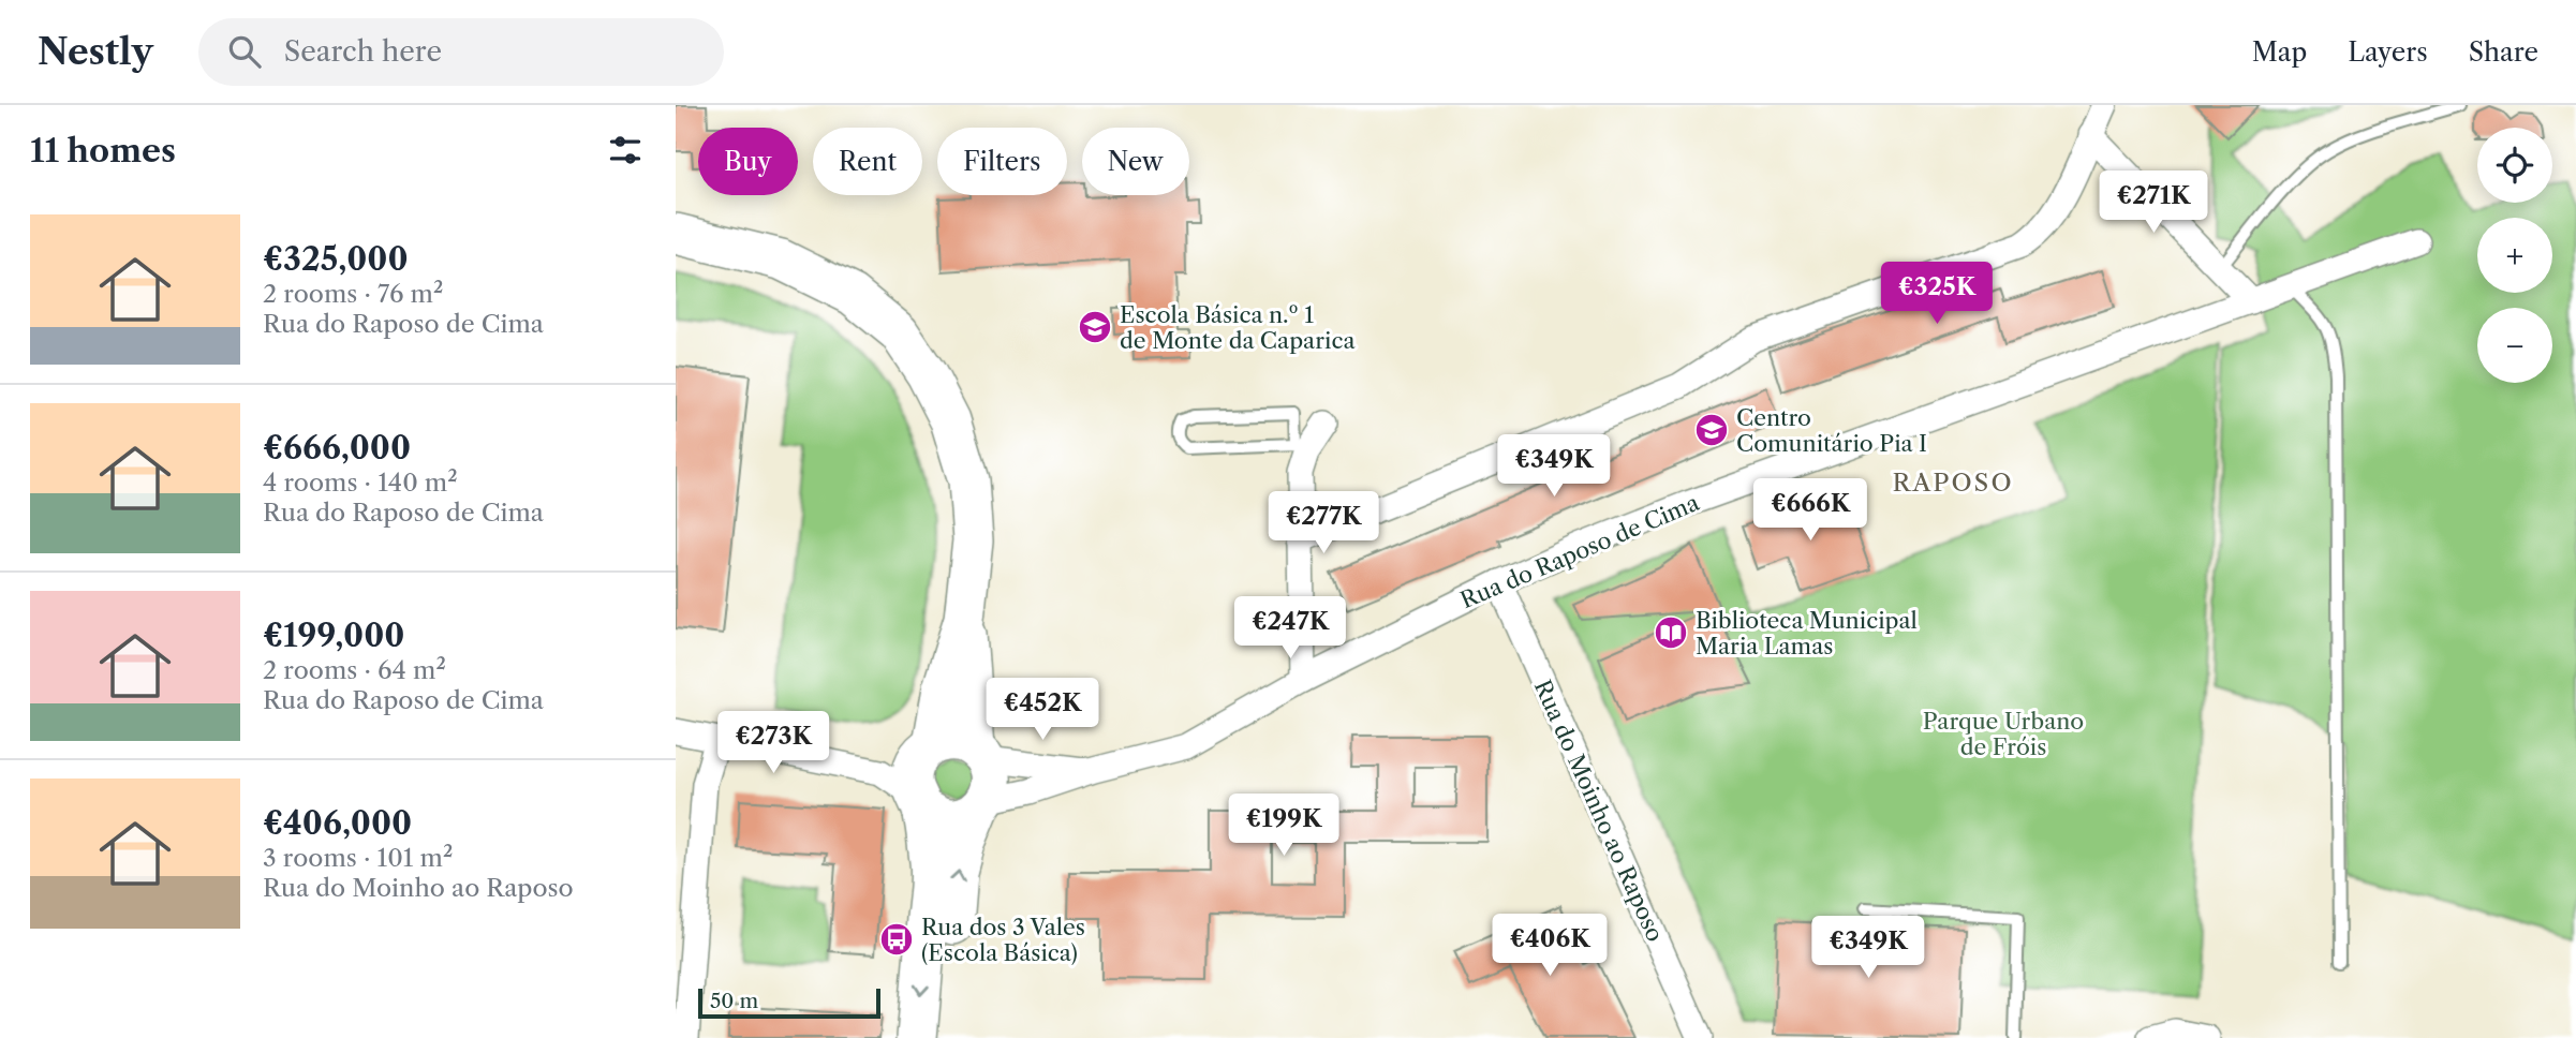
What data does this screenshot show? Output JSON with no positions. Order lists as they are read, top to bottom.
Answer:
{
  "streets": {
    "street": ["Rua do Raposo de Cima", "Rua do Moinho ao Raposo"]
  },
  "crossings": [
    ["Rua do Raposo de Cima", "Rua do Moinho ao Raposo"]
  ],
  "districts": ["RAPOSO"],
  "parks": ["Parque Urbano de Fróis"],
  "places": {
    "school or university": ["Escola Básica n.º 1 de Monte da Caparica", "Centro Comunitário Pia I"],
    "library": ["Biblioteca Municipal Maria Lamas"],
    "bus stop": ["Rua dos 3 Vales (Escola Básica)"]
  },
  "scale_bar": "50 m",
  "page": {
    "header": "Nestly",
    "search": "Search here",
    "nav": ["Map", "Layers", "Share"],
    "heading": "11 homes",
    "map_buttons": ["+", "−"],
    "chip": [
      "Buy",
      "Rent",
      "Filters",
      "New"
    ],
    "price": [
      "€271K",
      "€325K",
      "€349K",
      "€666K",
      "€277K",
      "€247K",
      "€452K",
      "€273K",
      "€199K",
      "€406K",
      "€349K"
    ],
    "list": [
      {
        "name": "€325,000",
        "note": "2 rooms · 76 m² · Rua do Raposo de Cima"
      },
      {
        "name": "€666,000",
        "note": "4 rooms · 140 m² · Rua do Raposo de Cima"
      },
      {
        "name": "€199,000",
        "note": "2 rooms · 64 m² · Rua do Raposo de Cima"
      },
      {
        "name": "€406,000",
        "note": "3 rooms · 101 m² · Rua do Moinho ao Raposo"
      }
    ],
    "scale": "50 m"
  }
}
